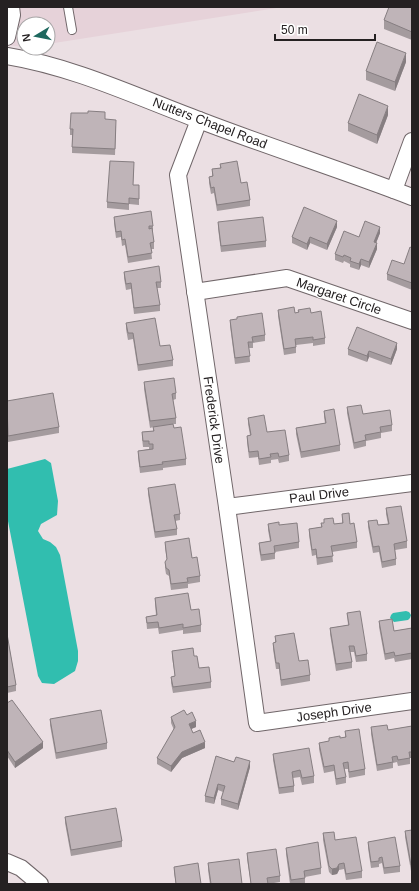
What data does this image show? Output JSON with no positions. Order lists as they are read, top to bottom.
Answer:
{
  "streets": {
    "street": [
      "Nutters Chapel Road",
      "Margaret Circle",
      "Frederick Drive",
      "Paul Drive",
      "Joseph Drive"
    ]
  },
  "crossings": [
    ["Nutters Chapel Road", "Frederick Drive"],
    ["Margaret Circle", "Frederick Drive"],
    ["Frederick Drive", "Paul Drive"],
    ["Frederick Drive", "Joseph Drive"]
  ],
  "scale_bar": "50 m",
  "north": "left"
}
